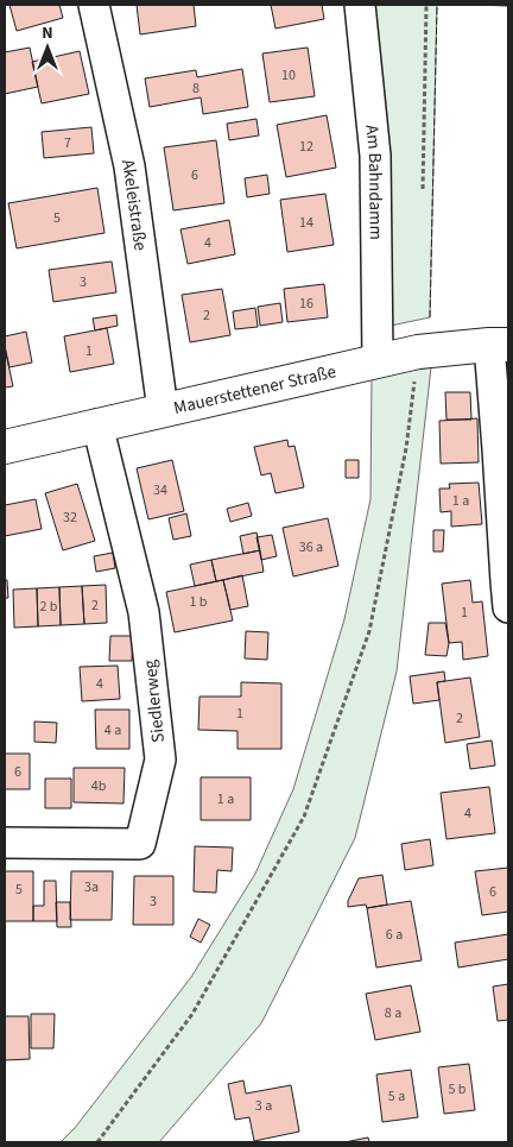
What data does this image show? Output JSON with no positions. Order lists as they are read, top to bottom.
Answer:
{
  "streets": {
    "main road": ["Mauerstettener Straße"],
    "street": ["Am Bahndamm", "Akeleistraße", "Siedlerweg"]
  },
  "crossings": [
    ["Am Bahndamm", "Mauerstettener Straße"],
    ["Akeleistraße", "Mauerstettener Straße"],
    ["Mauerstettener Straße", "Siedlerweg"]
  ],
  "house_numbers": [
    "10",
    "8",
    "7",
    "12",
    "6",
    "5",
    "14",
    "4",
    "3",
    "16",
    "2",
    "1",
    "34",
    "1 a",
    "32",
    "36 a",
    "1 b",
    "2",
    "2 b",
    "1",
    "4",
    "1",
    "2",
    "4 a",
    "6",
    "4b",
    "1 a",
    "4",
    "3a",
    "5",
    "6",
    "3",
    "6 a",
    "8 a",
    "5 b",
    "5 a",
    "3 a"
  ],
  "north": "top"
}
